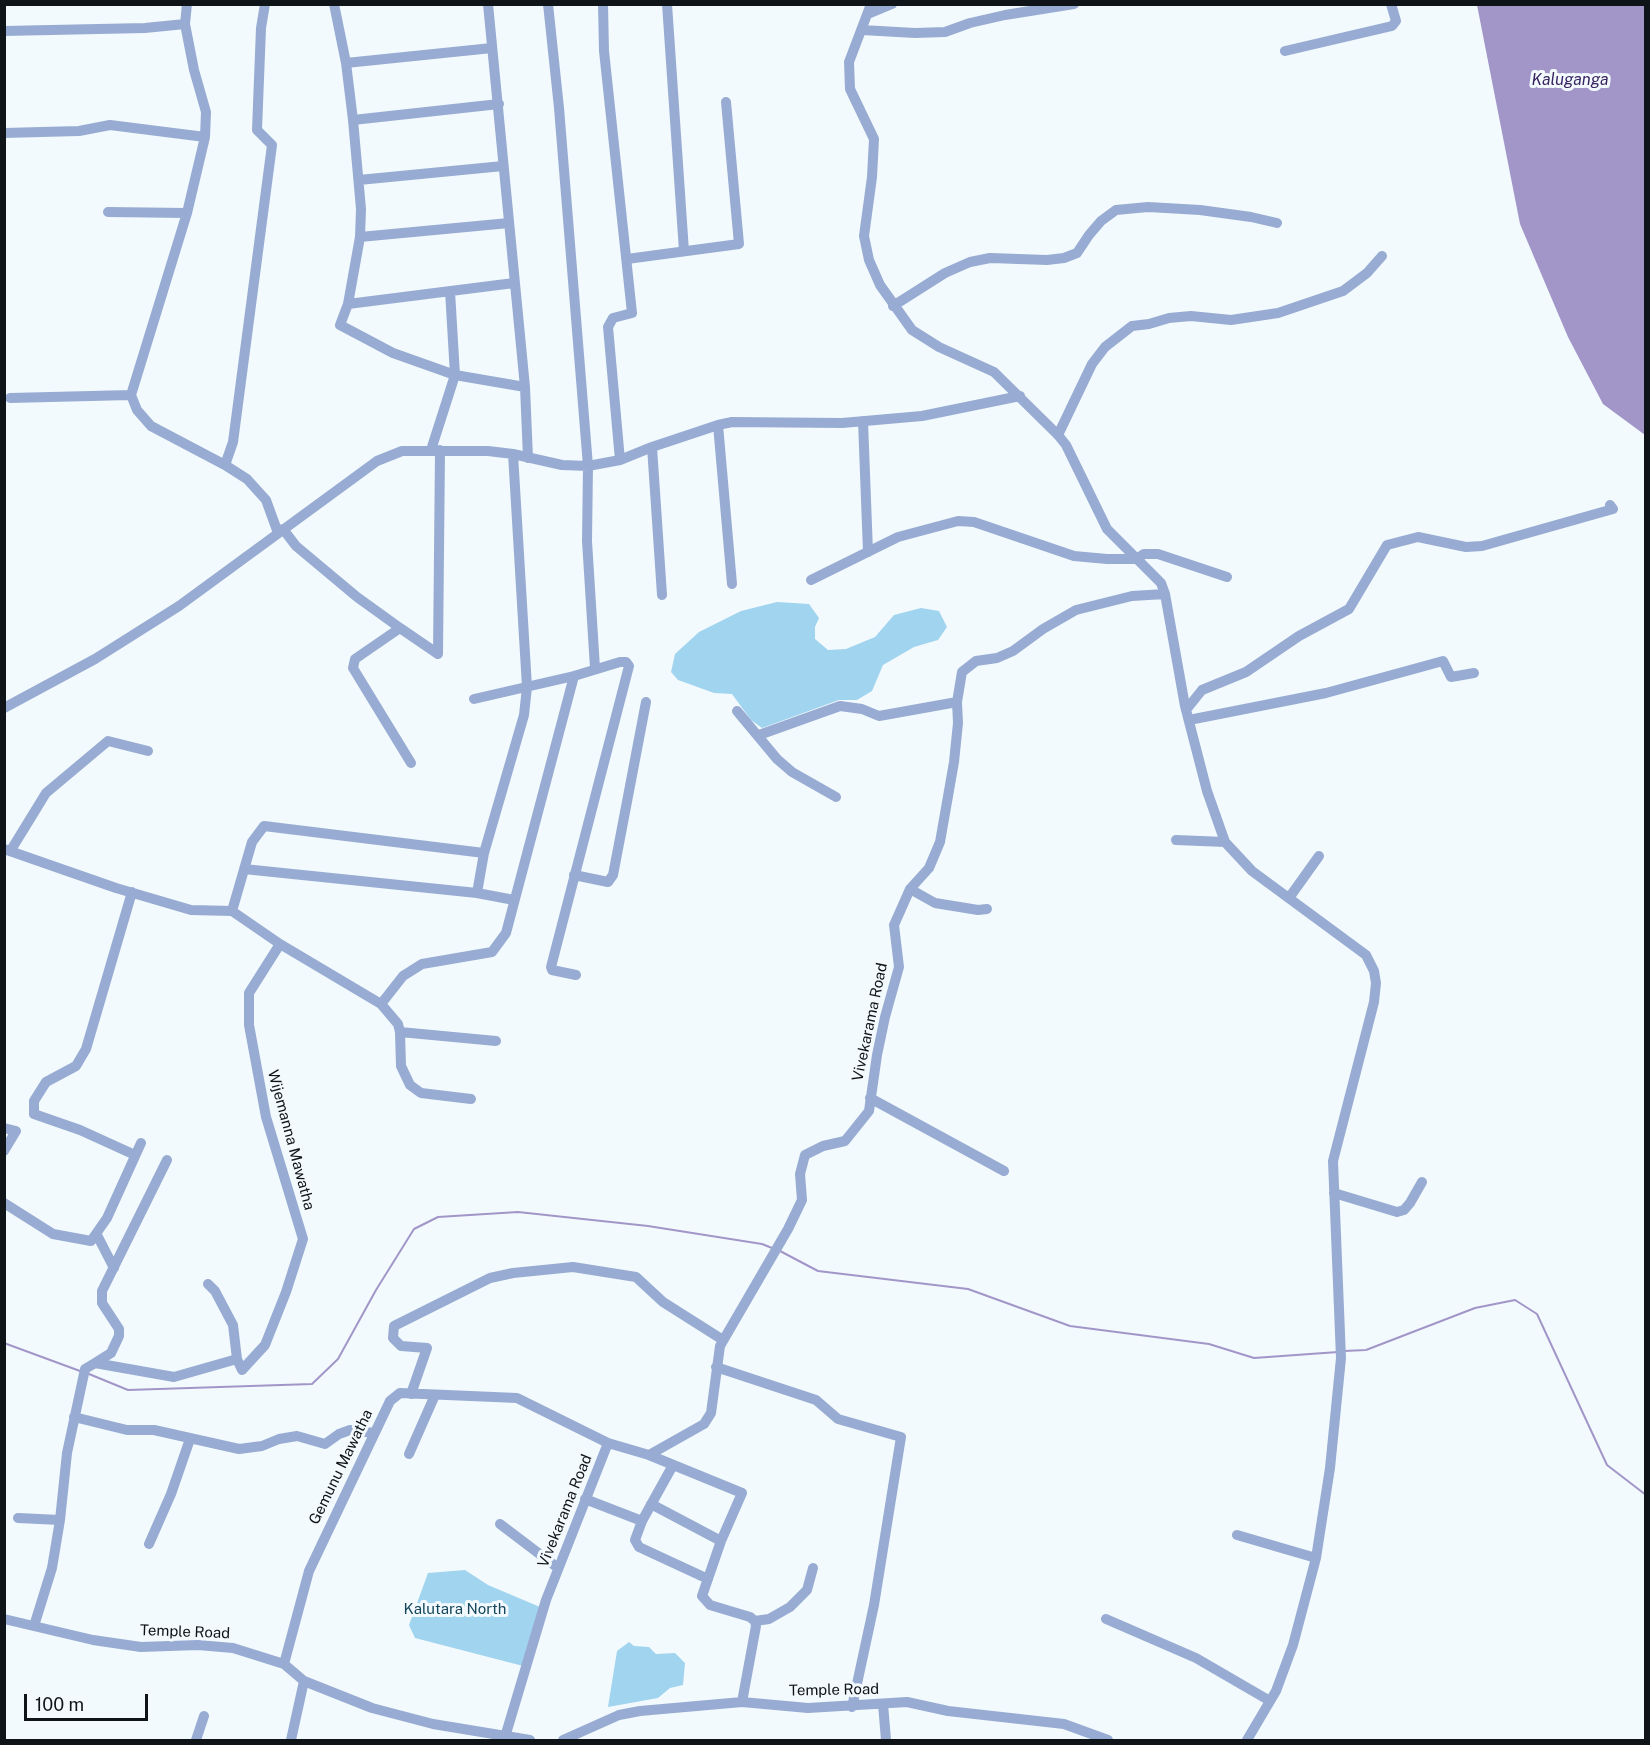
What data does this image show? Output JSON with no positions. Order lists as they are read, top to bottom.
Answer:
{
  "streets": {
    "street": [
      "Vivekarama Road",
      "Wijemanna Mawatha",
      "Gemunu Mawatha",
      "Temple Road"
    ]
  },
  "crossings": [
    ["Vivekarama Road", "Temple Road"],
    ["Gemunu Mawatha", "Temple Road"]
  ],
  "water": ["Kaluganga"],
  "parks": ["Kalutara North"],
  "scale_bar": "100 m"
}
